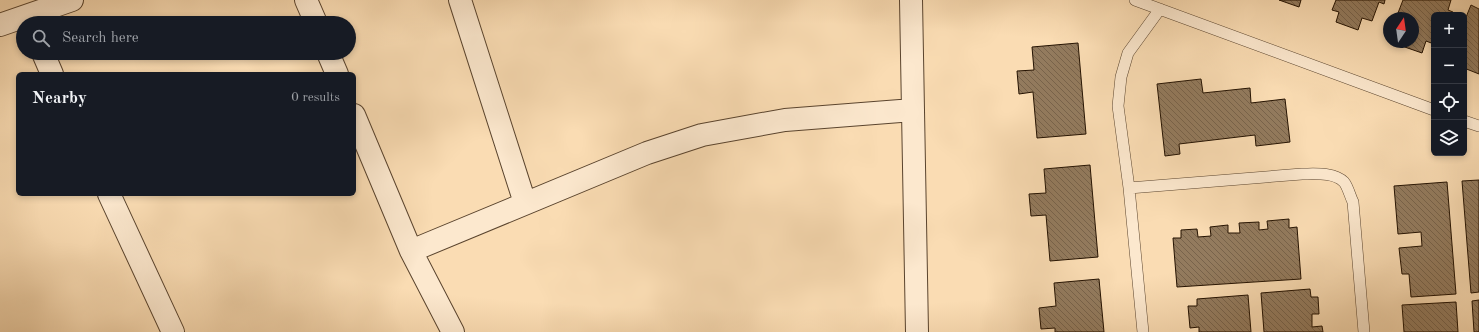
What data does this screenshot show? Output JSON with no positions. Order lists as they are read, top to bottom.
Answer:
{
  "north": "top",
  "page": {
    "map_buttons": ["+", "−"],
    "search": "Search here",
    "heading": ["Nearby", "0 results"]
  }
}
